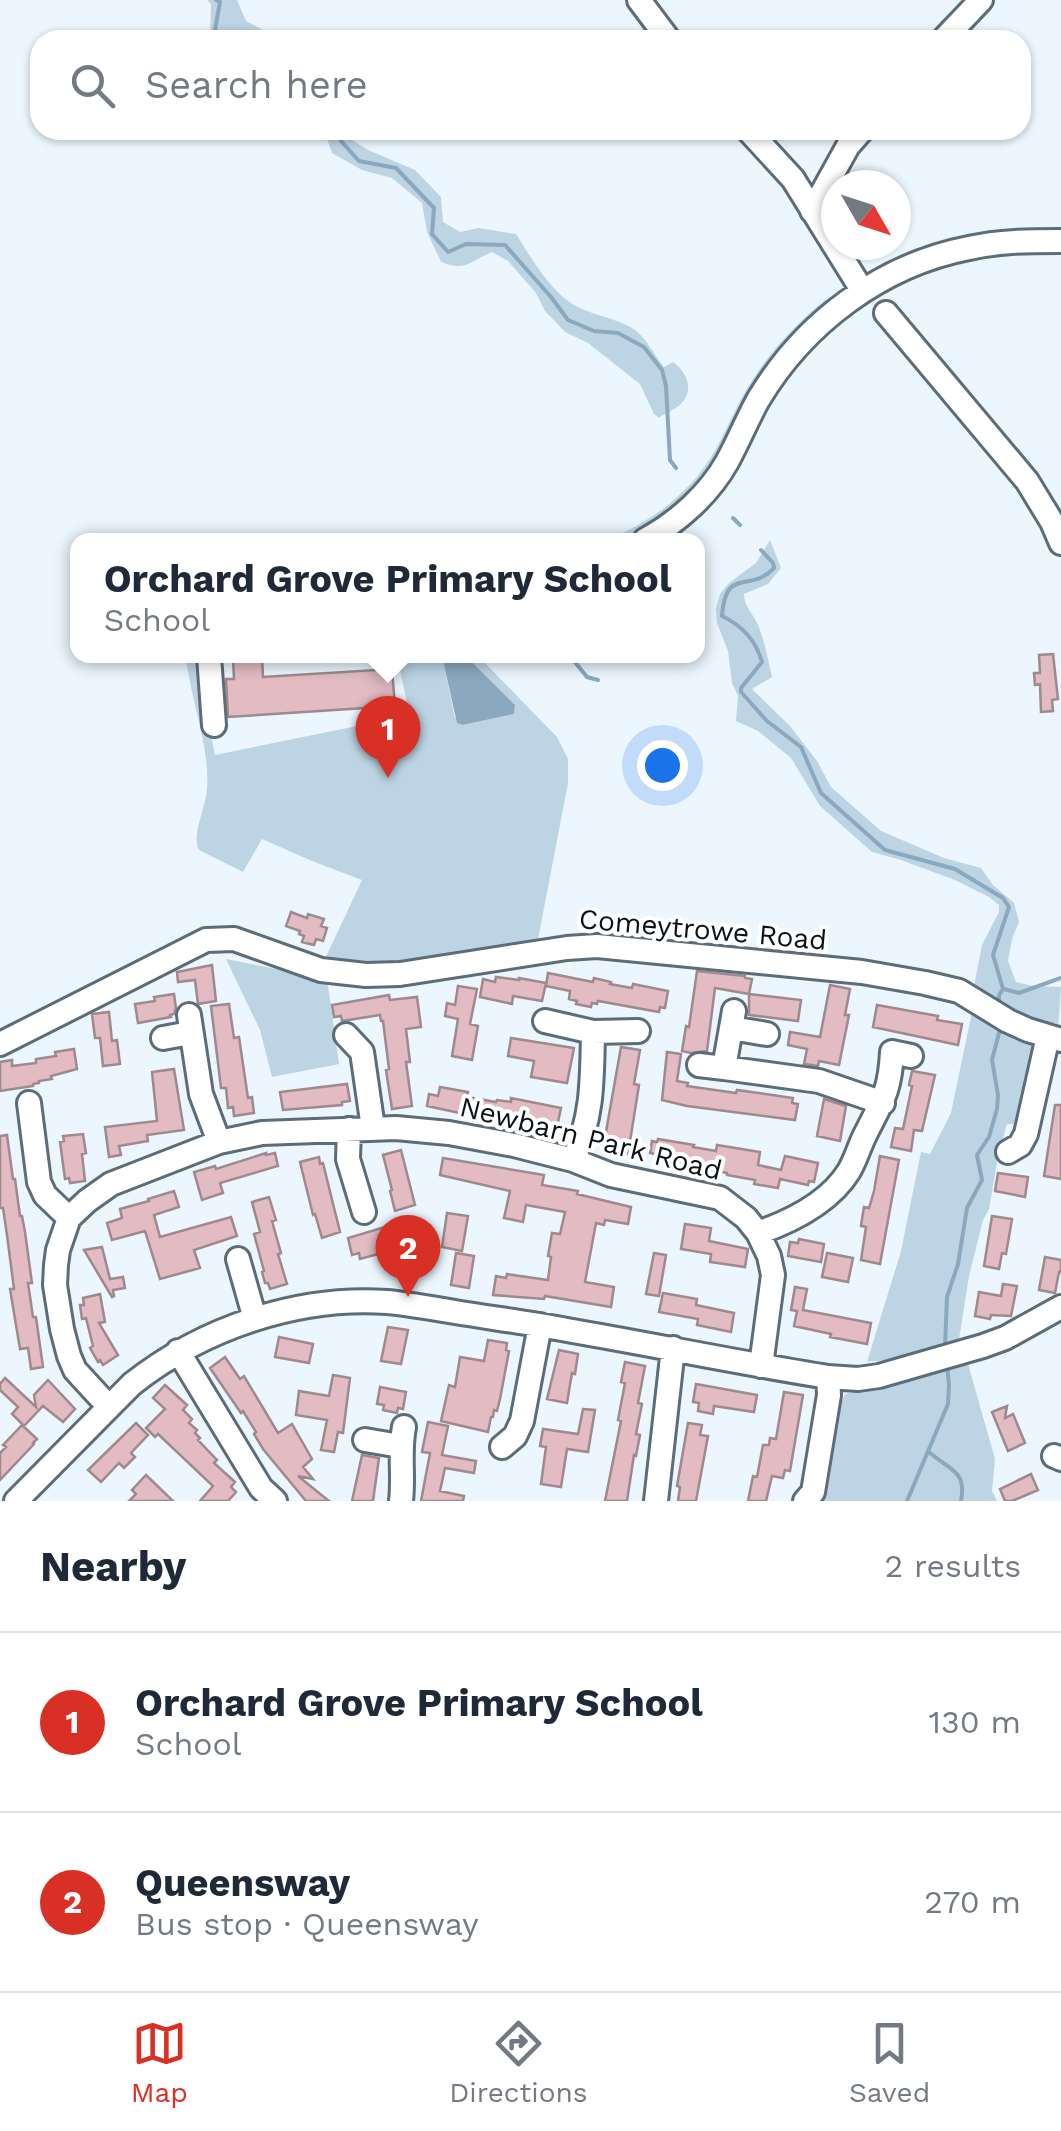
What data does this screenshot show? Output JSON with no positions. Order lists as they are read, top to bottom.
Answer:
{
  "streets": {
    "street": ["Comeytrowe Road", "Newbarn Park Road"]
  },
  "north": "bottom right",
  "page": {
    "search": "Search here",
    "popup": ["Orchard Grove Primary School", "School"],
    "pins": ["1", "2"],
    "heading": ["Nearby", "2 results"],
    "list": [
      {
        "mark": "1",
        "name": "Orchard Grove Primary School",
        "note": "School",
        "value": "130 m"
      },
      {
        "mark": "2",
        "name": "Queensway",
        "note": "Bus stop · Queensway",
        "value": "270 m"
      }
    ],
    "nav": ["Map", "Directions", "Saved"]
  }
}
